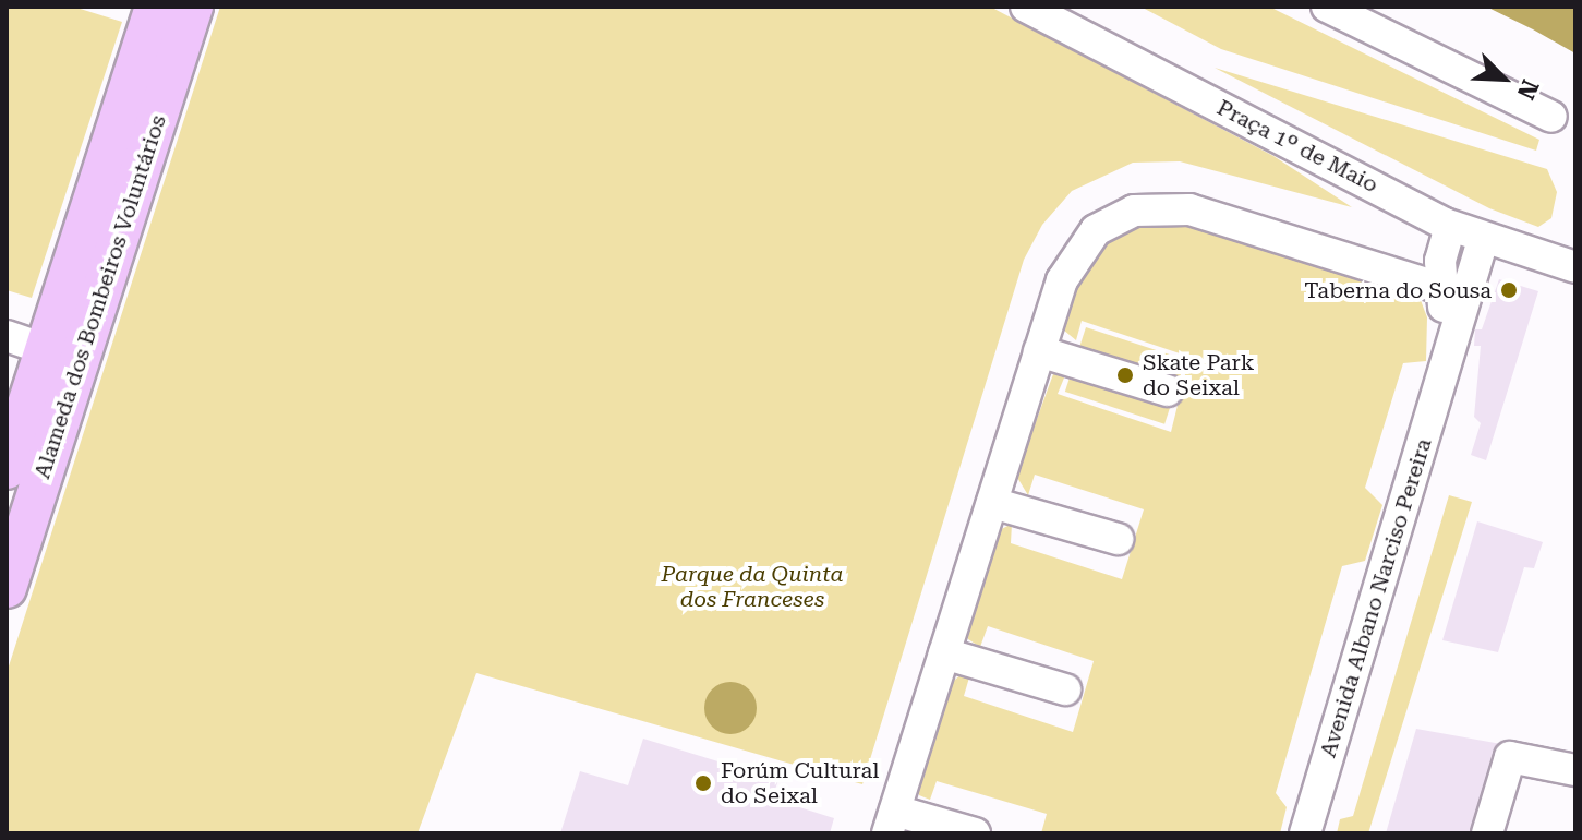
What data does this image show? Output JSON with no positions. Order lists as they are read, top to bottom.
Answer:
{
  "streets": {
    "main road": ["Alameda dos Bombeiros Voluntários"],
    "street": ["Praça 1º de Maio", "Avenida Albano Narciso Pereira"]
  },
  "crossings": [
    ["Praça 1º de Maio", "Avenida Albano Narciso Pereira"]
  ],
  "parks": ["Parque da Quinta dos Franceses"],
  "places": ["Taberna do Sousa", "Skate Park do Seixal", "Forúm Cultural do Seixal"],
  "north": "bottom right"
}
